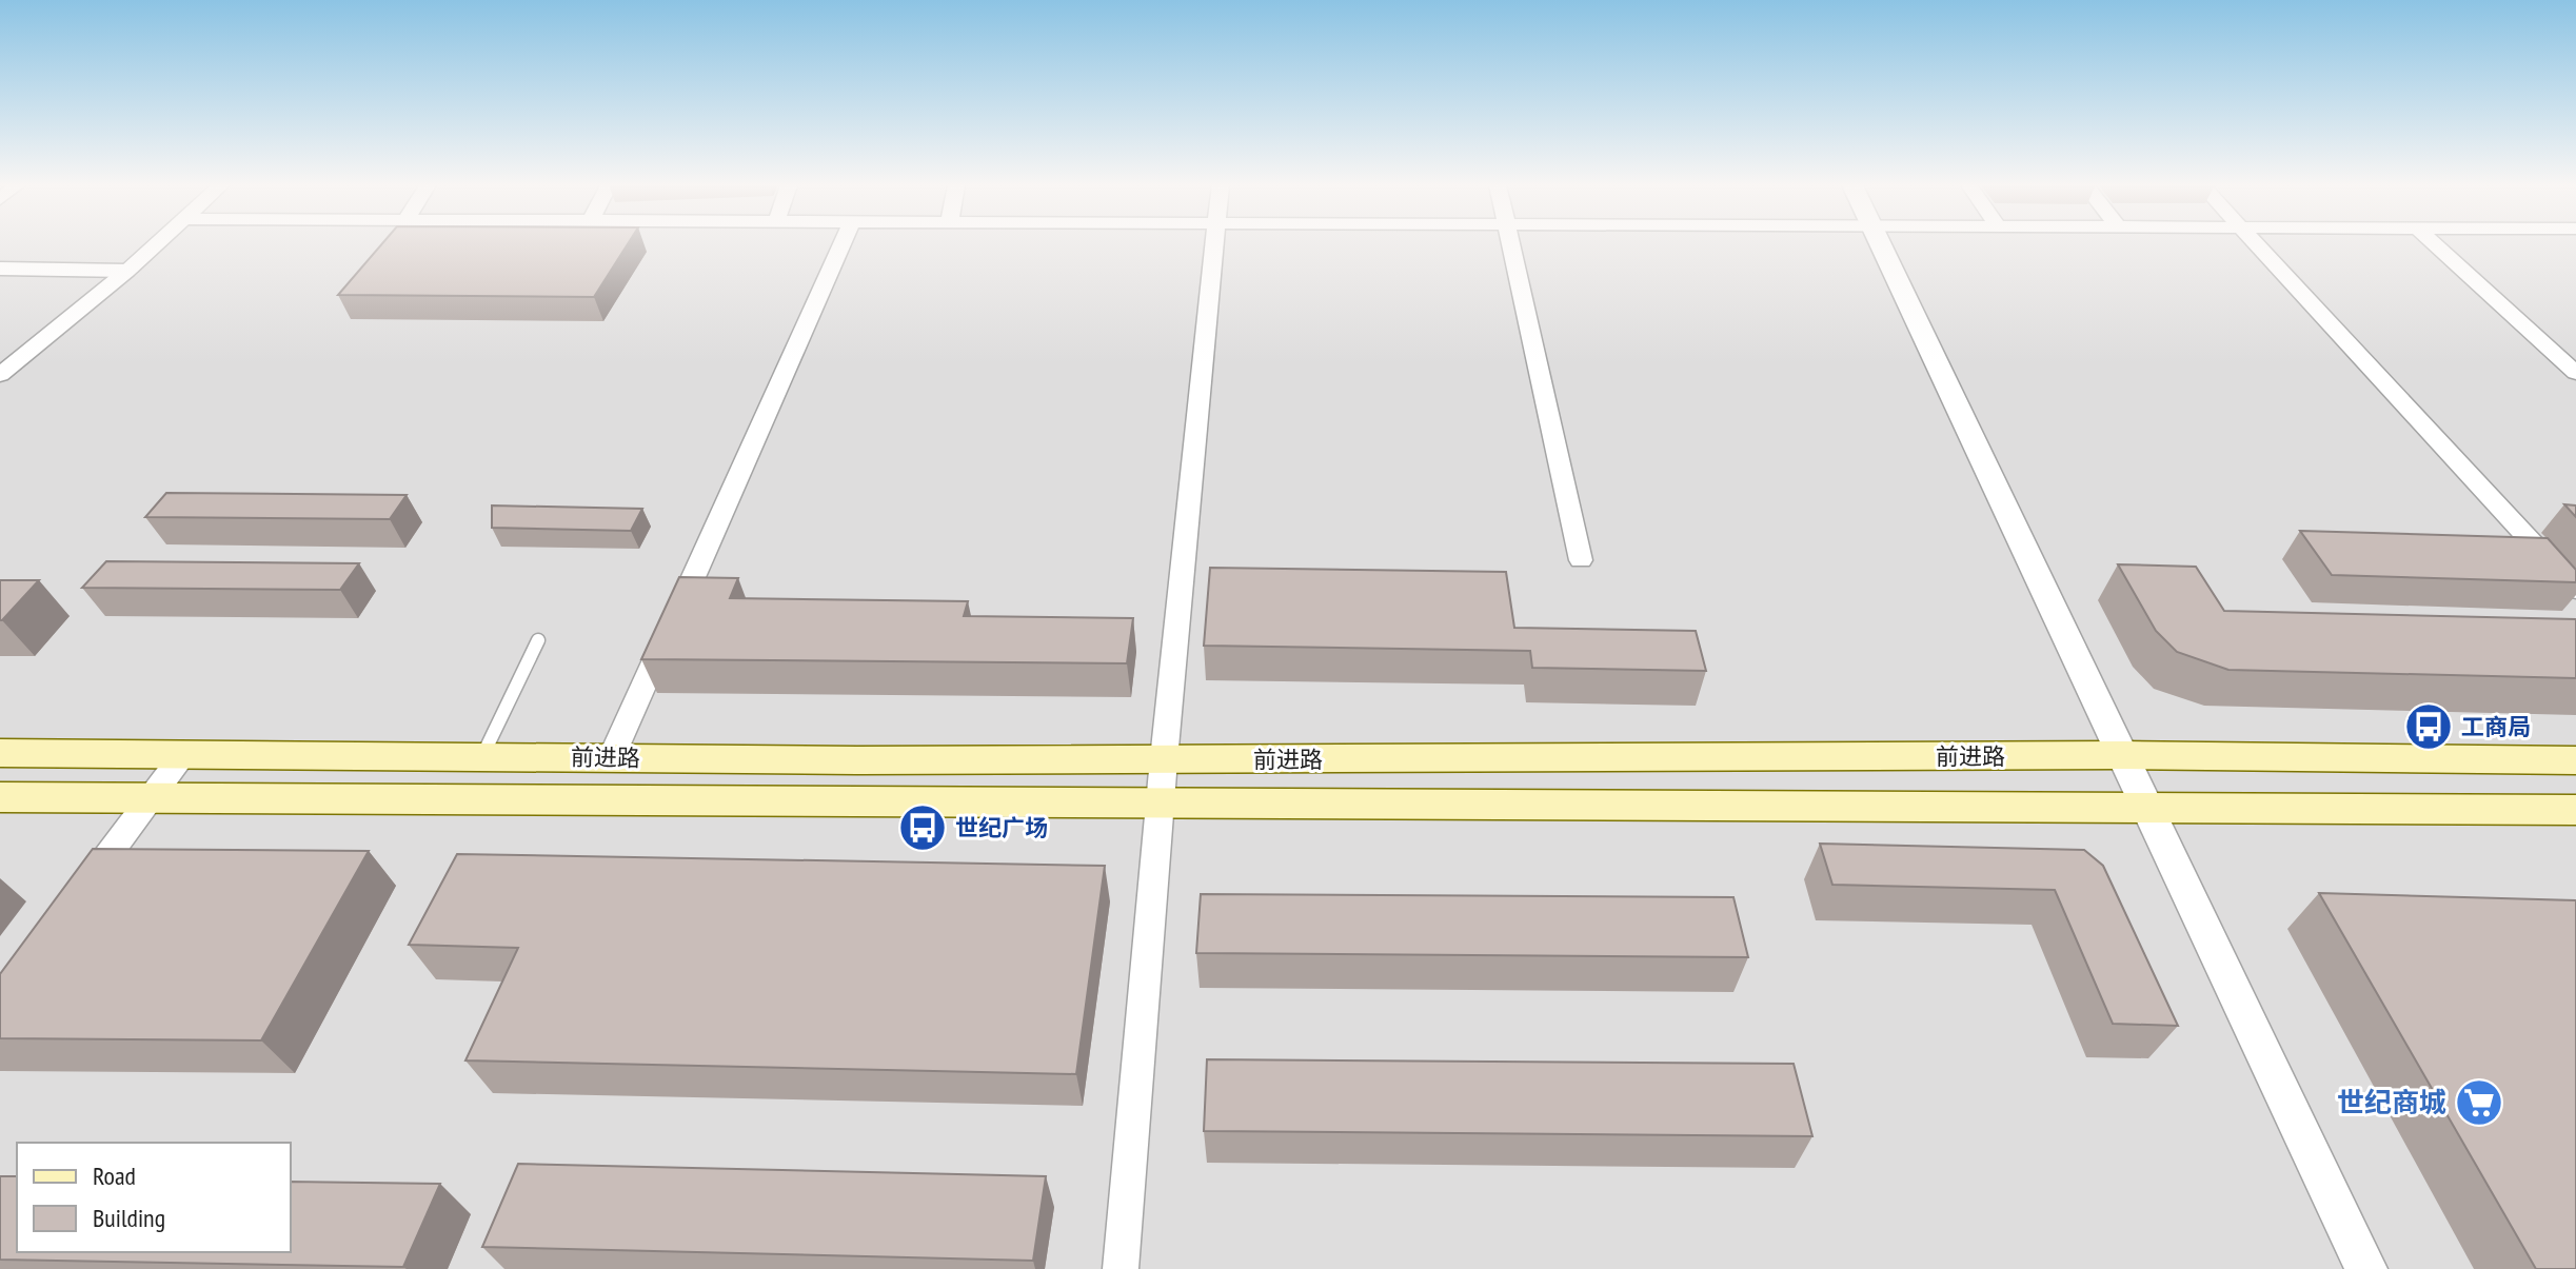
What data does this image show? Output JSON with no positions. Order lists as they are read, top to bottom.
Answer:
{
  "streets": {
    "main road": ["前进路"]
  },
  "places": {
    "bus stop": ["工商局", "世纪广场"],
    "supermarket": ["世纪商城"]
  },
  "legend": ["Road", "Building"]
}
